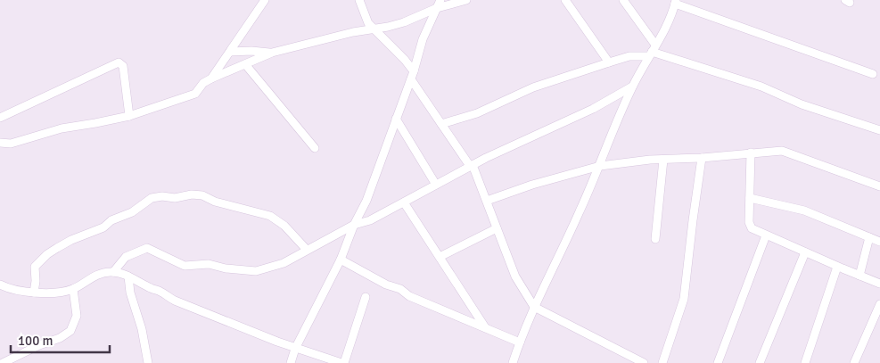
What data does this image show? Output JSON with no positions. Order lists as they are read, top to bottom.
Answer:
{
  "scale_bar": "100 m"
}
